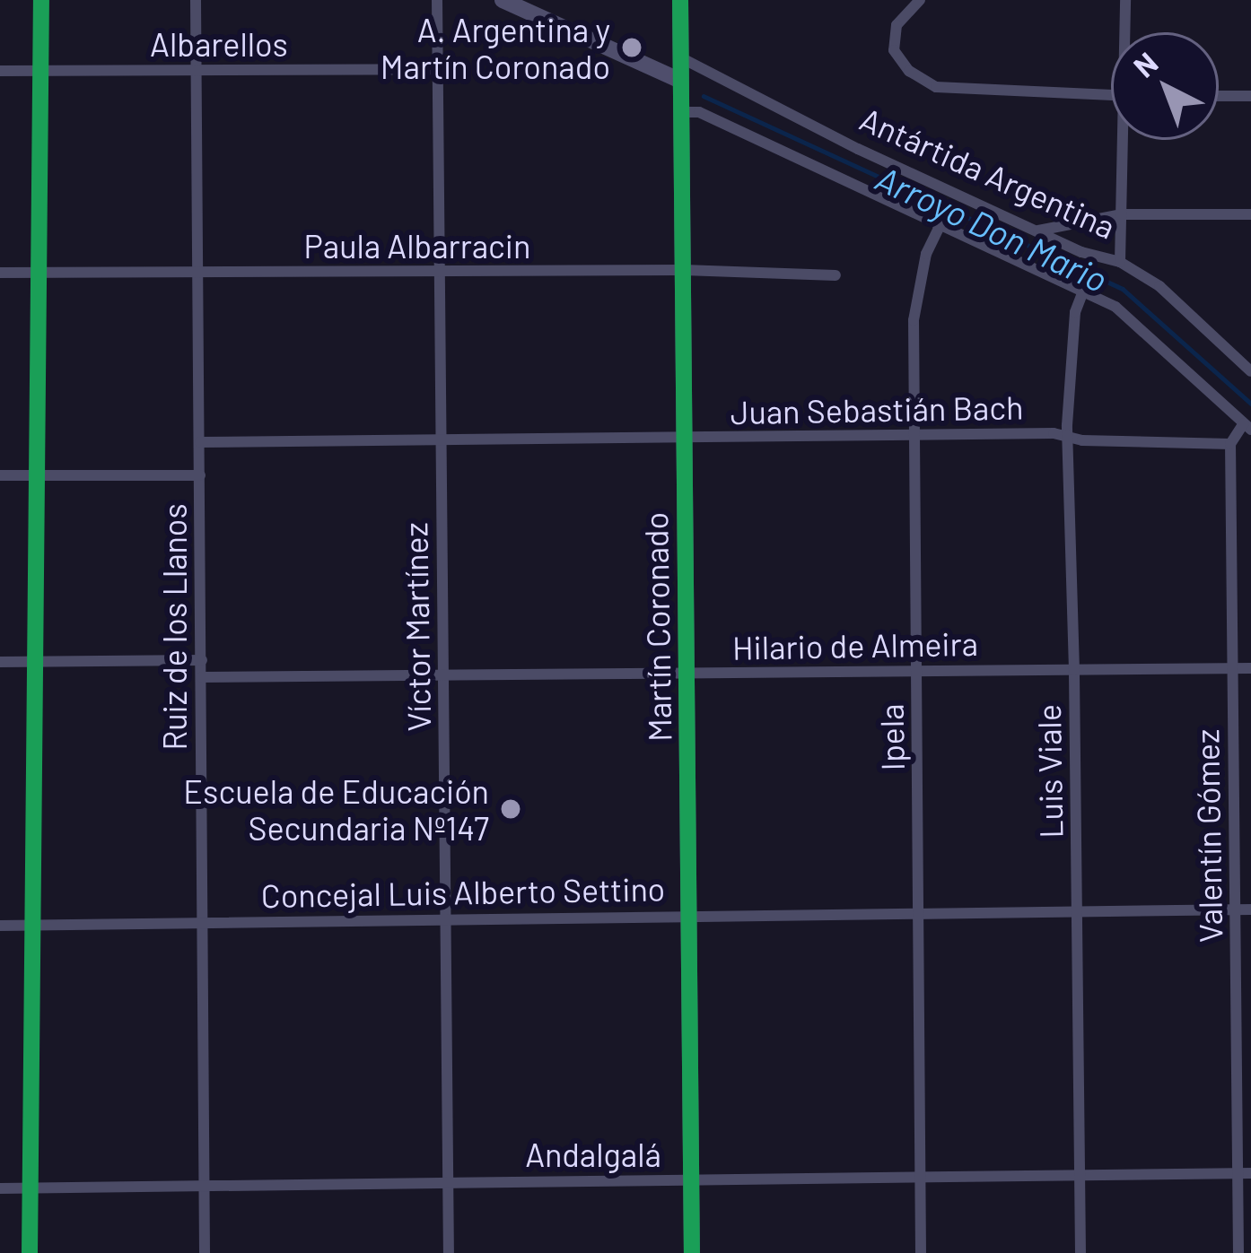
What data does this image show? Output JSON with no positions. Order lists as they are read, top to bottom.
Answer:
{
  "streets": {
    "street": [
      "Albarellos",
      "Antártida Argentina",
      "Paula Albarracin",
      "Juan Sebastián Bach",
      "Ruiz de los Llanos",
      "Víctor Martínez",
      "Martín Coronado",
      "Hilario de Almeira",
      "Ipela",
      "Luis Viale",
      "Valentín Gómez",
      "Concejal Luis Alberto Settino",
      "Andalgalá"
    ]
  },
  "crossings": [
    ["Albarellos", "Ruiz de los Llanos"],
    ["Albarellos", "Víctor Martínez"],
    ["Antártida Argentina", "Martín Coronado"],
    ["Antártida Argentina", "Ipela"],
    ["Antártida Argentina", "Luis Viale"],
    ["Paula Albarracin", "Ruiz de los Llanos"],
    ["Paula Albarracin", "Víctor Martínez"],
    ["Paula Albarracin", "Martín Coronado"],
    ["Juan Sebastián Bach", "Ruiz de los Llanos"],
    ["Juan Sebastián Bach", "Víctor Martínez"],
    ["Juan Sebastián Bach", "Martín Coronado"],
    ["Juan Sebastián Bach", "Ipela"],
    ["Juan Sebastián Bach", "Luis Viale"],
    ["Juan Sebastián Bach", "Valentín Gómez"],
    ["Ruiz de los Llanos", "Hilario de Almeira"],
    ["Ruiz de los Llanos", "Concejal Luis Alberto Settino"],
    ["Ruiz de los Llanos", "Andalgalá"],
    ["Víctor Martínez", "Hilario de Almeira"],
    ["Víctor Martínez", "Concejal Luis Alberto Settino"],
    ["Víctor Martínez", "Andalgalá"],
    ["Martín Coronado", "Hilario de Almeira"],
    ["Martín Coronado", "Concejal Luis Alberto Settino"],
    ["Martín Coronado", "Andalgalá"],
    ["Hilario de Almeira", "Ipela"],
    ["Hilario de Almeira", "Luis Viale"],
    ["Hilario de Almeira", "Valentín Gómez"],
    ["Ipela", "Concejal Luis Alberto Settino"],
    ["Ipela", "Andalgalá"],
    ["Luis Viale", "Concejal Luis Alberto Settino"],
    ["Luis Viale", "Andalgalá"],
    ["Valentín Gómez", "Concejal Luis Alberto Settino"],
    ["Valentín Gómez", "Andalgalá"]
  ],
  "water": ["Arroyo Don Mario"],
  "places": ["A. Argentina y Martín Coronado", "Escuela de Educación Secundaria Nº147"],
  "north": "top left"
}
